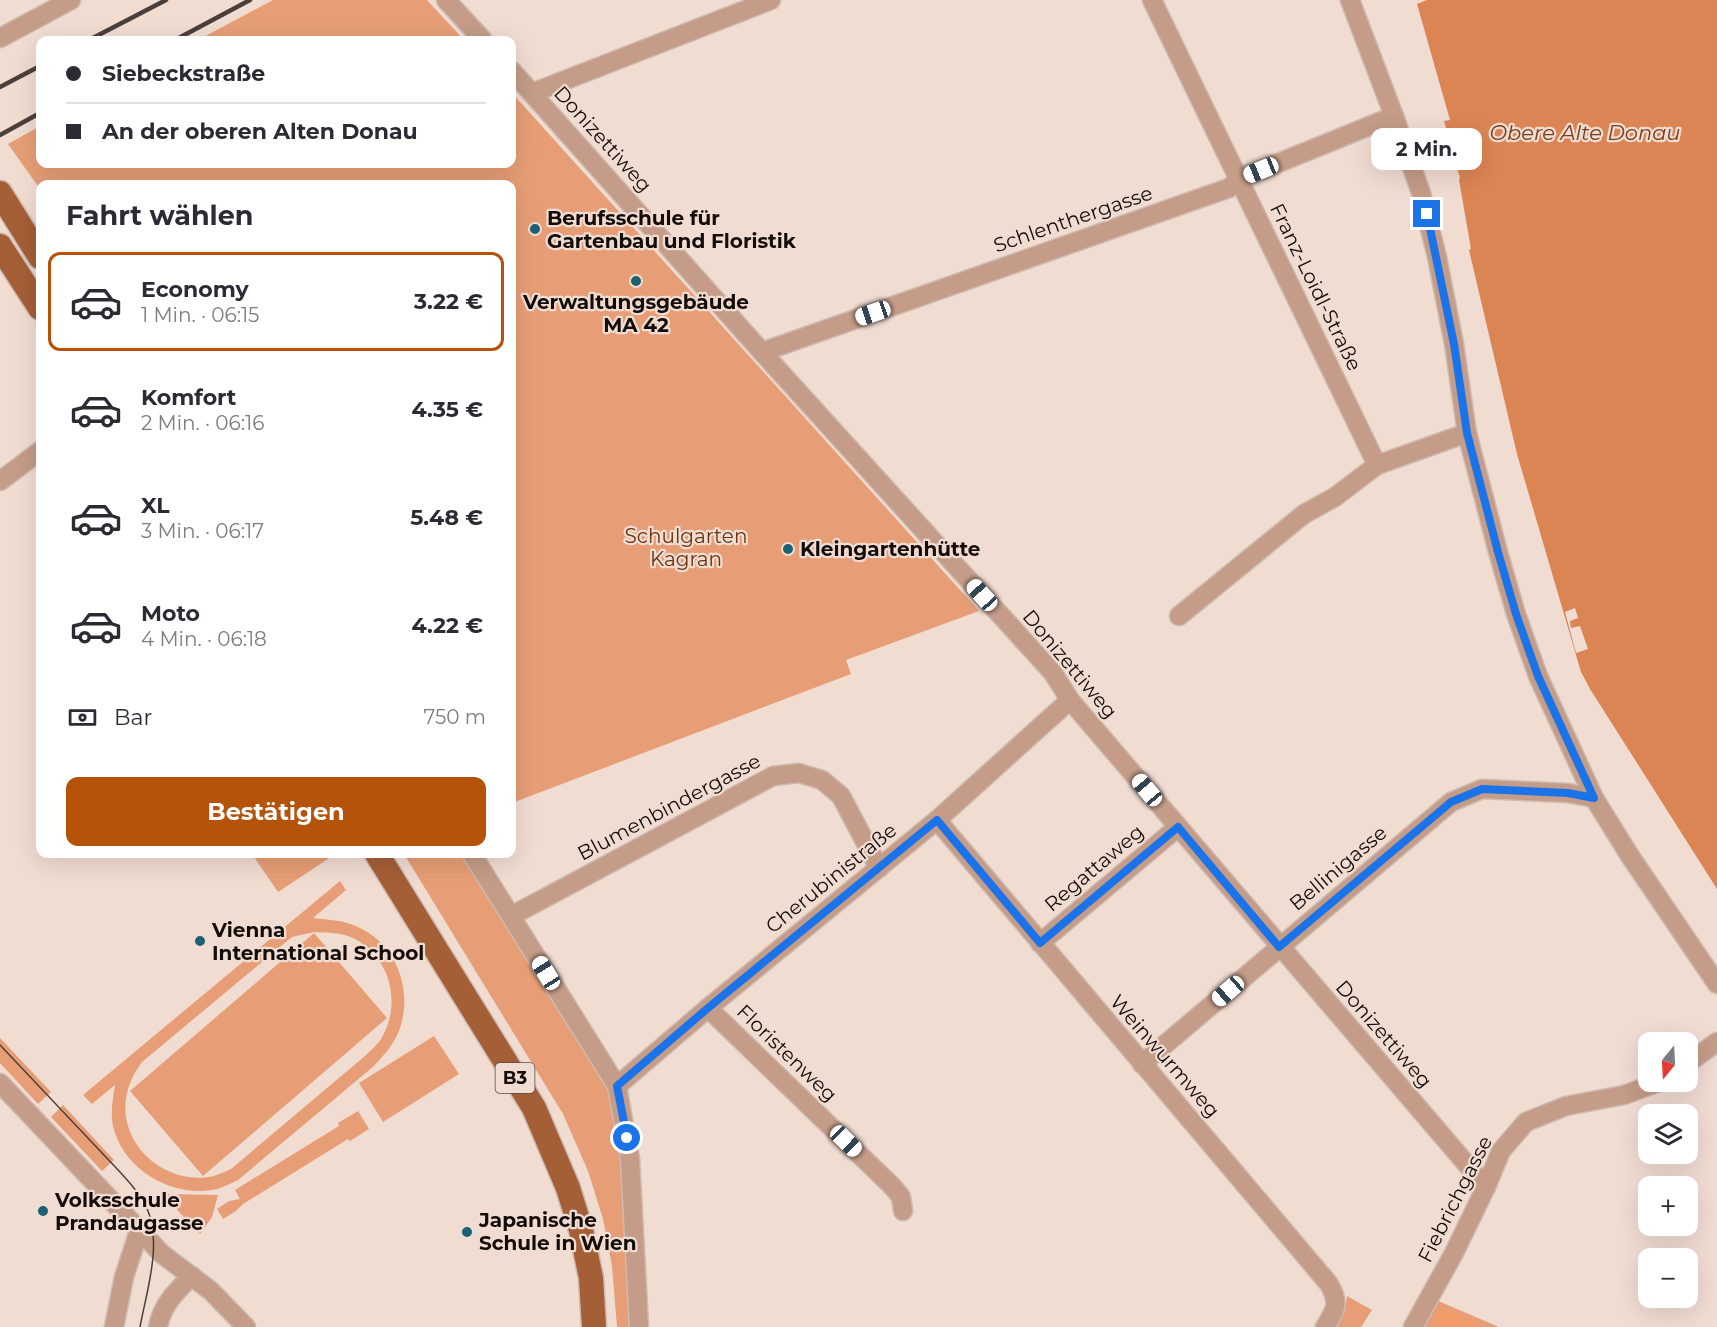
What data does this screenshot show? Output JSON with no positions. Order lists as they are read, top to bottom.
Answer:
{
  "streets": {
    "main road": ["B3"],
    "street": [
      "Donizettiweg",
      "Schlenthergasse",
      "Franz-Loidl-Straße",
      "Blumenbindergasse",
      "Regattaweg",
      "Bellinigasse",
      "Cherubinistraße",
      "Floristenweg",
      "Weinwurmweg",
      "Fiebrichgasse"
    ]
  },
  "crossings": [
    ["Donizettiweg", "Schlenthergasse"],
    ["Donizettiweg", "Regattaweg"],
    ["Donizettiweg", "Bellinigasse"],
    ["Donizettiweg", "Cherubinistraße"],
    ["Donizettiweg", "Fiebrichgasse"],
    ["Schlenthergasse", "Franz-Loidl-Straße"],
    ["Blumenbindergasse", "Cherubinistraße"],
    ["Regattaweg", "Weinwurmweg"],
    ["Bellinigasse", "Weinwurmweg"],
    ["Cherubinistraße", "Floristenweg"],
    ["Cherubinistraße", "Weinwurmweg"]
  ],
  "water": ["Obere Alte Donau"],
  "parks": ["Schulgarten Kagran"],
  "places": [
    "Berufsschule für Gartenbau und Floristik",
    "Verwaltungsgebäude MA 42",
    "Kleingartenhütte",
    "Vienna International School",
    "Volksschule Prandaugasse",
    "Japanische Schule in Wien"
  ],
  "north": "bottom",
  "page": {
    "banner": ["Siebeckstraße", "An der oberen Alten Donau"],
    "bubble": "2 Min.",
    "heading": "Fahrt wählen",
    "list": [
      {
        "name": "Economy",
        "note": "1 Min. · 06:15",
        "value": "3.22 €"
      },
      {
        "name": "Komfort",
        "note": "2 Min. · 06:16",
        "value": "4.35 €"
      },
      {
        "name": "XL",
        "note": "3 Min. · 06:17",
        "value": "5.48 €"
      },
      {
        "name": "Moto",
        "note": "4 Min. · 06:18",
        "value": "4.22 €"
      }
    ],
    "pay": ["Bar", "750 m"],
    "buttons": "Bestätigen",
    "map_buttons": ["+", "−"]
  }
}
